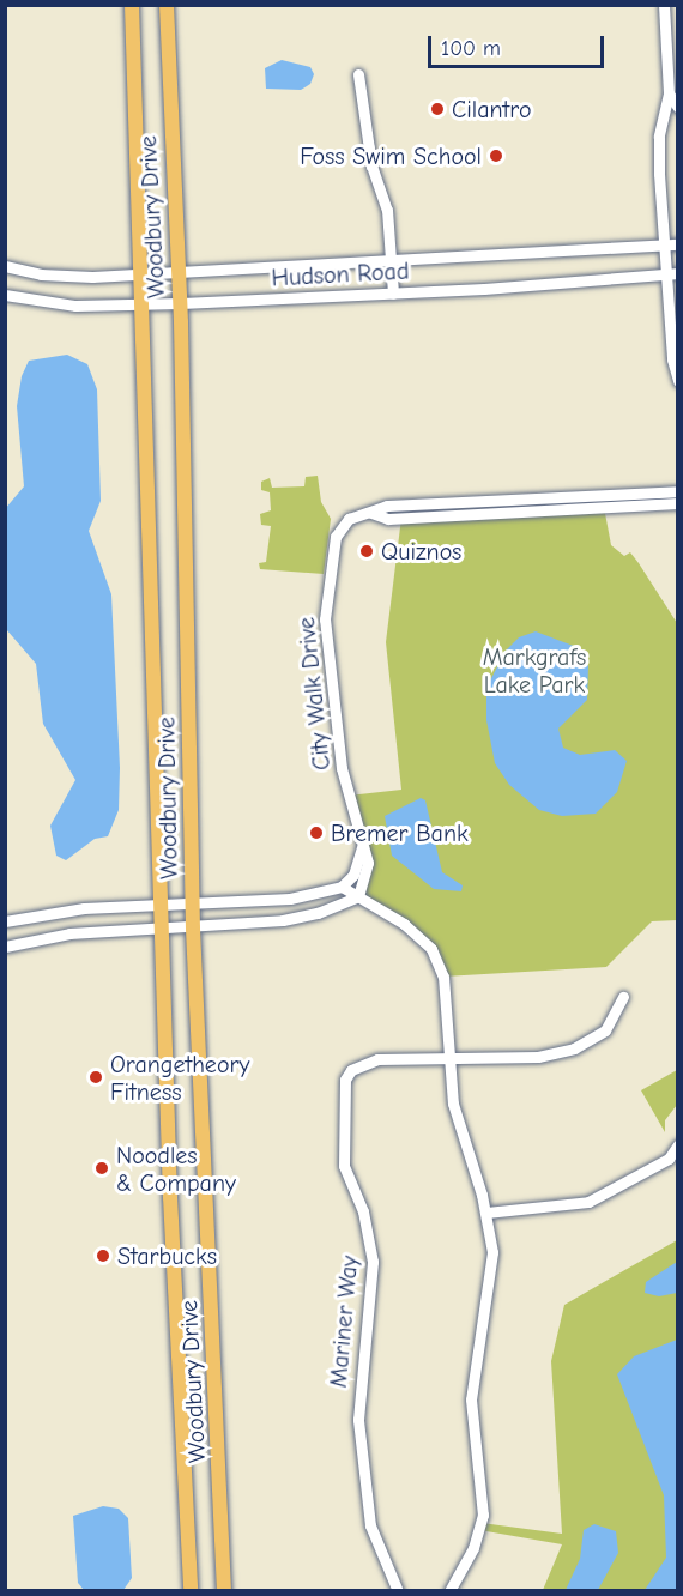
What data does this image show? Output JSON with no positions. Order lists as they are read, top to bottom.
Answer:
{
  "streets": {
    "main road": ["Woodbury Drive"],
    "street": ["Hudson Road", "City Walk Drive", "Mariner Way"]
  },
  "crossings": [
    ["Woodbury Drive", "Hudson Road"]
  ],
  "parks": ["Markgrafs Lake Park"],
  "places": [
    "Cilantro",
    "Foss Swim School",
    "Quiznos",
    "Bremer Bank",
    "Orangetheory Fitness",
    "Noodles & Company",
    "Starbucks"
  ],
  "scale_bar": "100 m"
}
